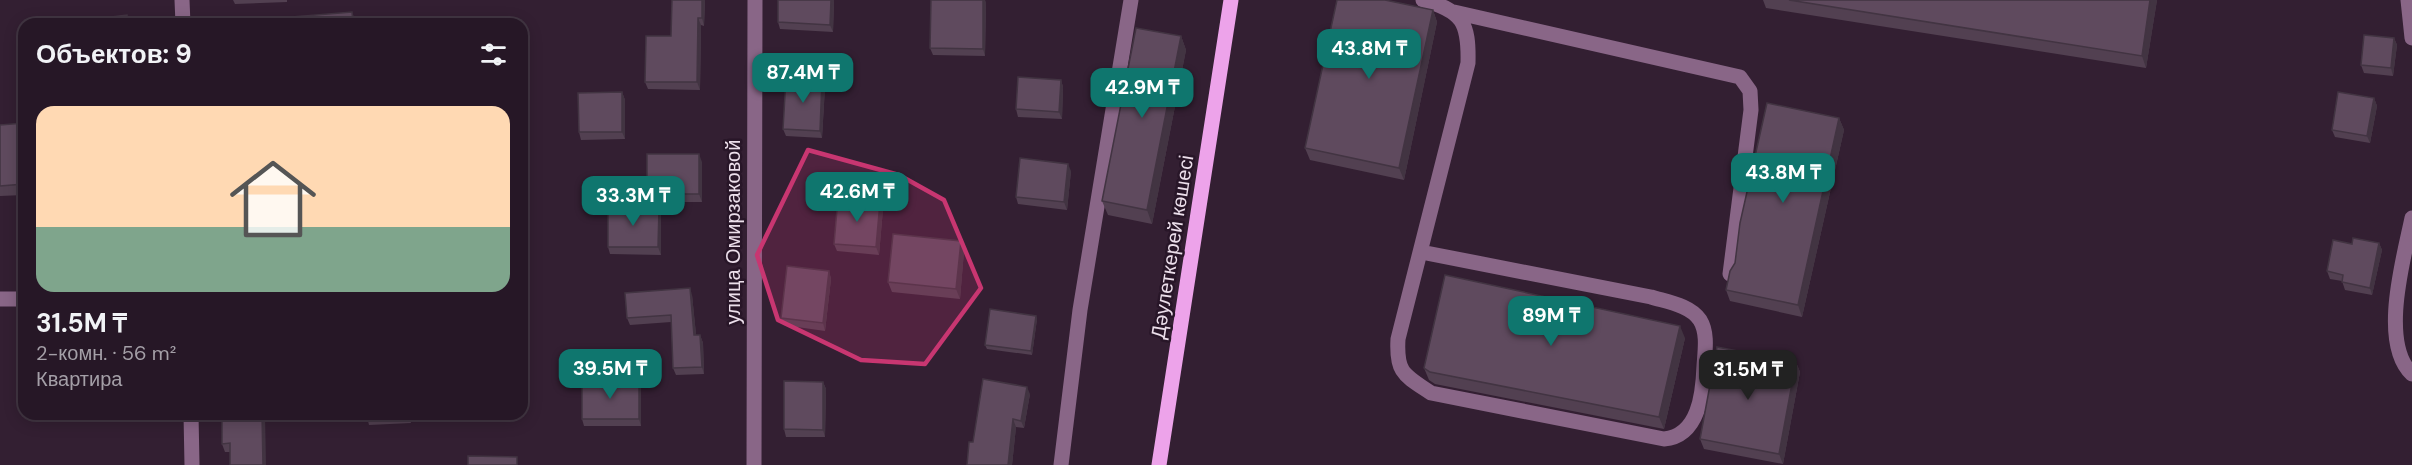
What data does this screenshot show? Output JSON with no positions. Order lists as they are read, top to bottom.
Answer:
{
  "streets": {
    "main road": ["Дәулеткерей көшесі"],
    "street": ["улица Омирзаковой"]
  },
  "page": {
    "heading": "Объектов: 9",
    "price": [
      "43.8M ₸",
      "87.4M ₸",
      "42.9M ₸",
      "43.8M ₸",
      "42.6M ₸",
      "33.3M ₸",
      "89M ₸",
      "39.5M ₸",
      "31.5M ₸"
    ],
    "list": [
      {
        "name": "31.5M ₸",
        "note": "2-комн. · 56 m² · Квартира"
      }
    ]
  }
}
